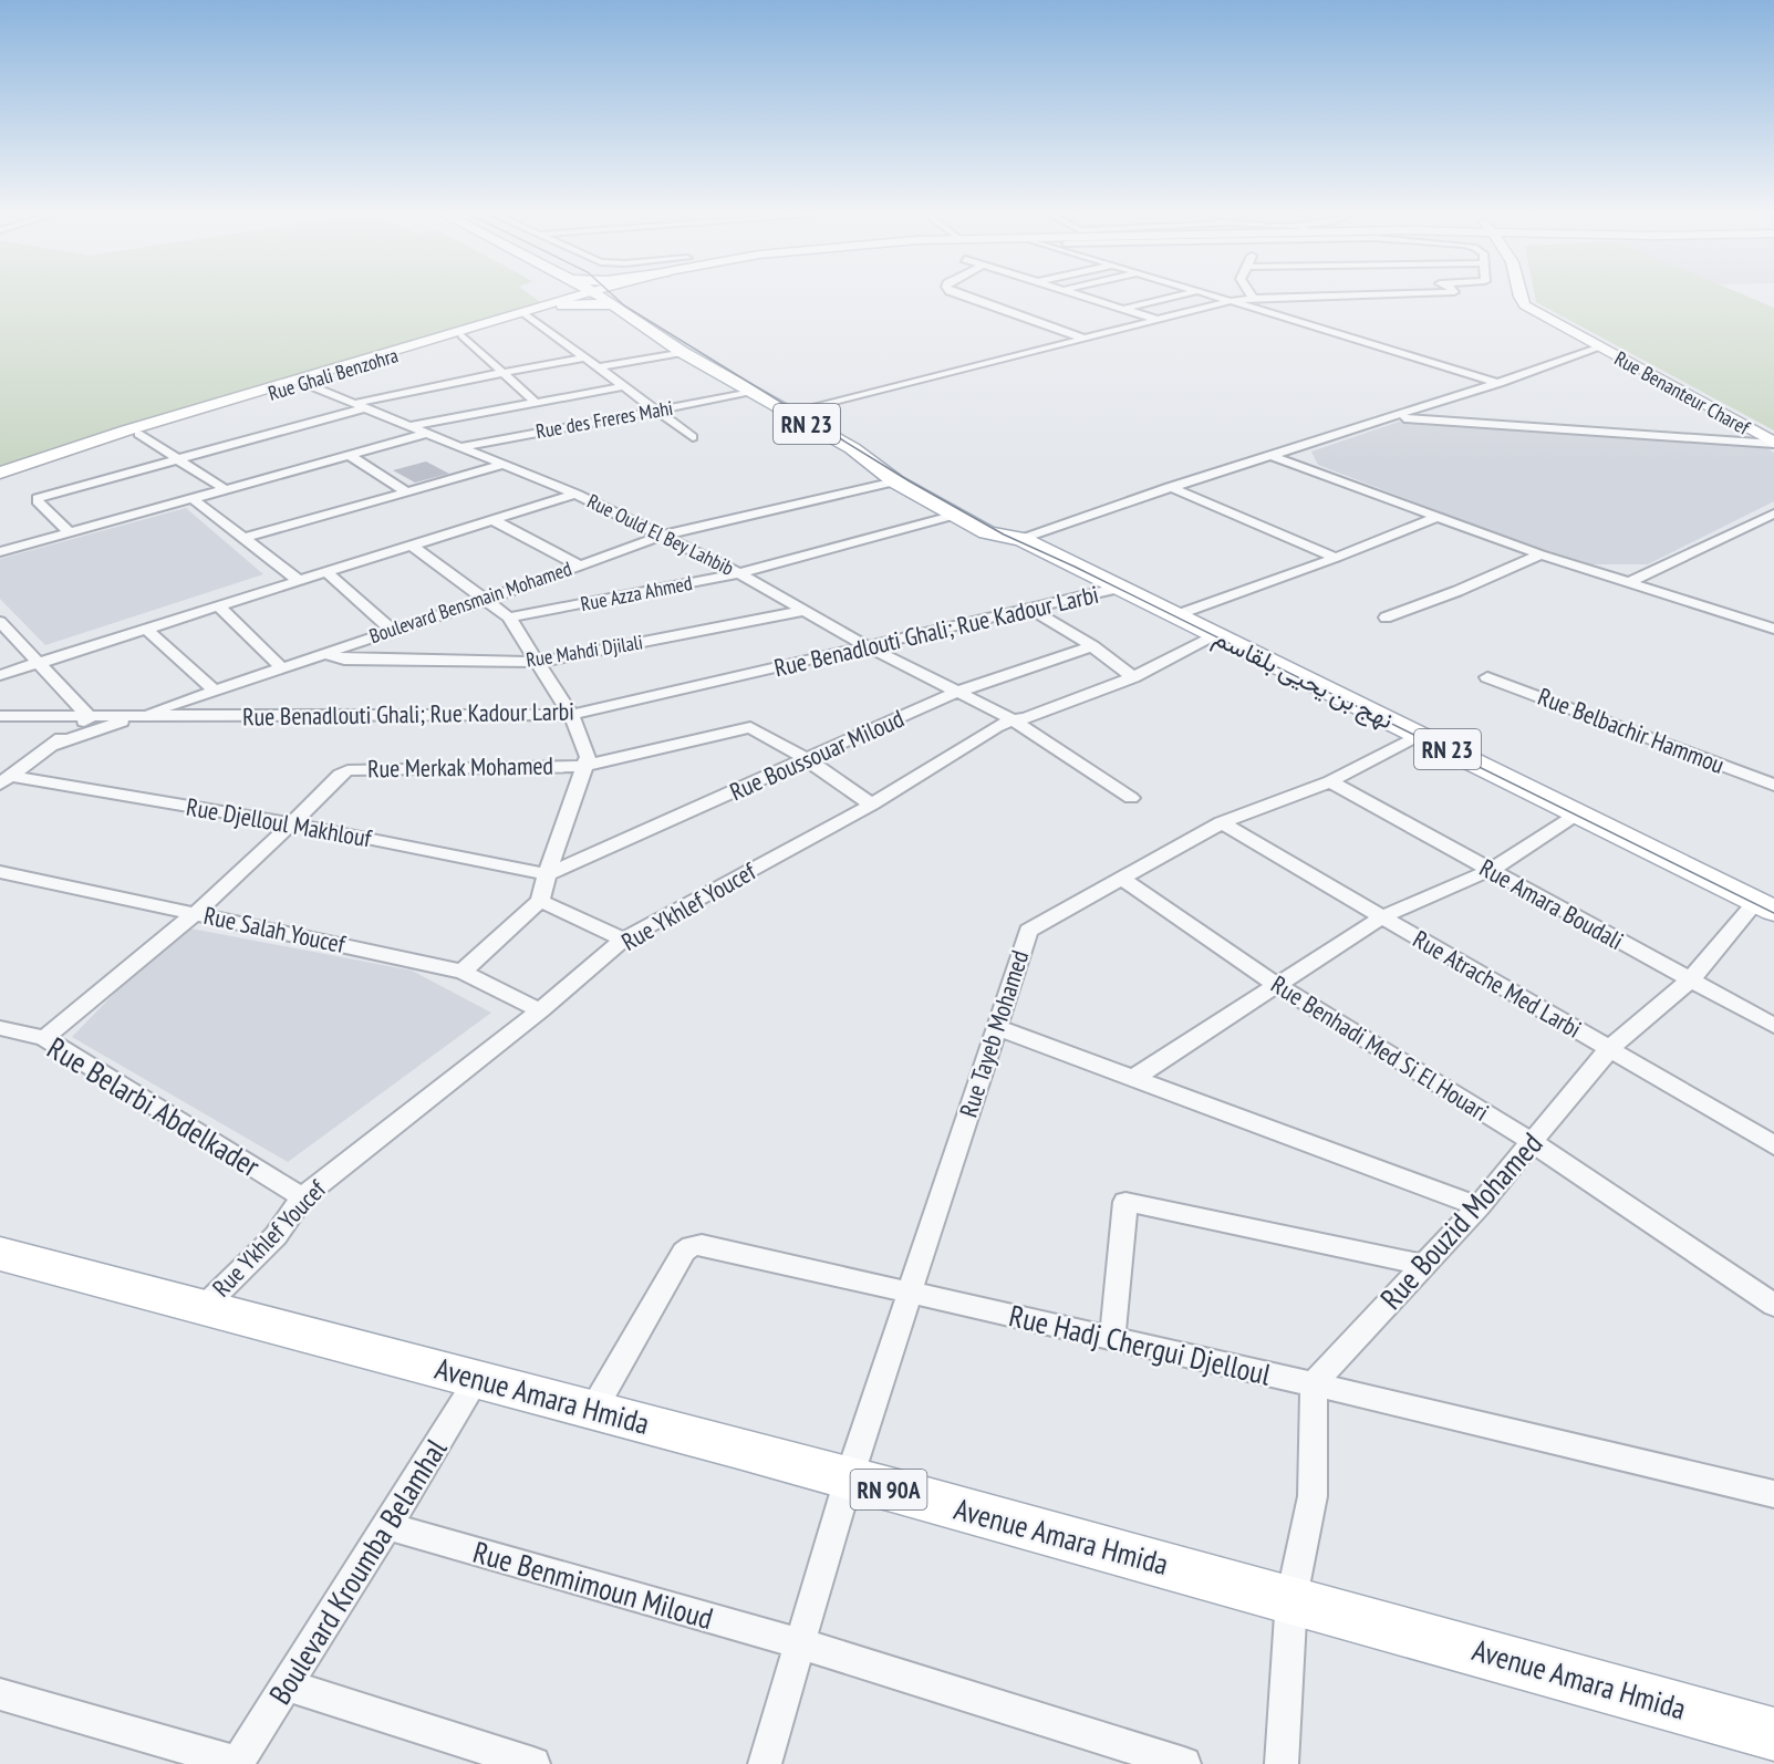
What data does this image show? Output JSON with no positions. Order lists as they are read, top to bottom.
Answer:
{
  "streets": {
    "main road": [
      "Rue Ghali Benzohra",
      "Rue Benanteur Charef",
      "RN 23",
      "نهج بن يحيى بلقاسم",
      "Avenue Amara Hmida",
      "RN 90A"
    ],
    "street": [
      "Rue des Freres Mahi",
      "Rue Ould El Bey Lahbib",
      "Rue Azza Ahmed",
      "Boulevard Bensmain Mohamed",
      "Rue Benadlouti Ghali; Rue Kadour Larbi",
      "Rue Mahdi Djilali",
      "Rue Belbachir Hammou",
      "Rue Boussouar Miloud",
      "Rue Merkak Mohamed",
      "Rue Djelloul Makhlouf",
      "Rue Amara Boudali",
      "Rue Ykhlef Youcef",
      "Rue Salah Youcef",
      "Rue Atrache Med Larbi",
      "Rue Tayeb Mohamed",
      "Rue Benhadi Med Si El Houari",
      "Rue Belarbi Abdelkader",
      "Rue Bouzid Mohamed",
      "Rue Hadj Chergui Djelloul",
      "Boulevard Kroumba Belamhal",
      "Rue Benmimoun Miloud"
    ]
  },
  "crossings": [
    ["Rue Ghali Benzohra", "Rue Ould El Bey Lahbib"],
    ["Rue des Freres Mahi", "Rue Ould El Bey Lahbib"],
    ["Rue des Freres Mahi", "نهج بن يحيى بلقاسم"],
    ["Rue Ould El Bey Lahbib", "Rue Azza Ahmed"],
    ["Rue Ould El Bey Lahbib", "Boulevard Bensmain Mohamed"],
    ["Rue Ould El Bey Lahbib", "Rue Benadlouti Ghali; Rue Kadour Larbi"],
    ["Rue Ould El Bey Lahbib", "Rue Mahdi Djilali"],
    ["Rue Ould El Bey Lahbib", "Rue Boussouar Miloud"],
    ["Rue Ould El Bey Lahbib", "Rue Ykhlef Youcef"],
    ["Rue Azza Ahmed", "نهج بن يحيى بلقاسم"],
    ["Boulevard Bensmain Mohamed", "Rue Benadlouti Ghali; Rue Kadour Larbi"],
    ["Boulevard Bensmain Mohamed", "Rue Mahdi Djilali"],
    ["Boulevard Bensmain Mohamed", "نهج بن يحيى بلقاسم"],
    ["Boulevard Bensmain Mohamed", "Rue Djelloul Makhlouf"],
    ["Rue Benadlouti Ghali; Rue Kadour Larbi", "نهج بن يحيى بلقاسم"],
    ["نهج بن يحيى بلقاسم", "Rue Ykhlef Youcef"],
    ["نهج بن يحيى بلقاسم", "Rue Tayeb Mohamed"],
    ["نهج بن يحيى بلقاسم", "Rue Bouzid Mohamed"],
    ["Rue Boussouar Miloud", "Rue Merkak Mohamed"],
    ["Rue Boussouar Miloud", "Rue Djelloul Makhlouf"],
    ["Rue Merkak Mohamed", "Rue Djelloul Makhlouf"],
    ["Rue Merkak Mohamed", "Rue Ykhlef Youcef"],
    ["Rue Merkak Mohamed", "Rue Salah Youcef"],
    ["Rue Merkak Mohamed", "Rue Belarbi Abdelkader"],
    ["Rue Amara Boudali", "Rue Tayeb Mohamed"],
    ["Rue Amara Boudali", "Rue Bouzid Mohamed"],
    ["Rue Ykhlef Youcef", "Rue Salah Youcef"],
    ["Rue Ykhlef Youcef", "Rue Belarbi Abdelkader"],
    ["Rue Ykhlef Youcef", "Avenue Amara Hmida"],
    ["Rue Atrache Med Larbi", "Rue Tayeb Mohamed"],
    ["Rue Atrache Med Larbi", "Rue Bouzid Mohamed"],
    ["Rue Tayeb Mohamed", "Rue Benhadi Med Si El Houari"],
    ["Rue Tayeb Mohamed", "Rue Hadj Chergui Djelloul"],
    ["Rue Tayeb Mohamed", "Avenue Amara Hmida"],
    ["Rue Benhadi Med Si El Houari", "Rue Bouzid Mohamed"],
    ["Rue Bouzid Mohamed", "Rue Hadj Chergui Djelloul"],
    ["Rue Hadj Chergui Djelloul", "Avenue Amara Hmida"],
    ["Avenue Amara Hmida", "Boulevard Kroumba Belamhal"],
    ["Boulevard Kroumba Belamhal", "Rue Benmimoun Miloud"]
  ]
}
